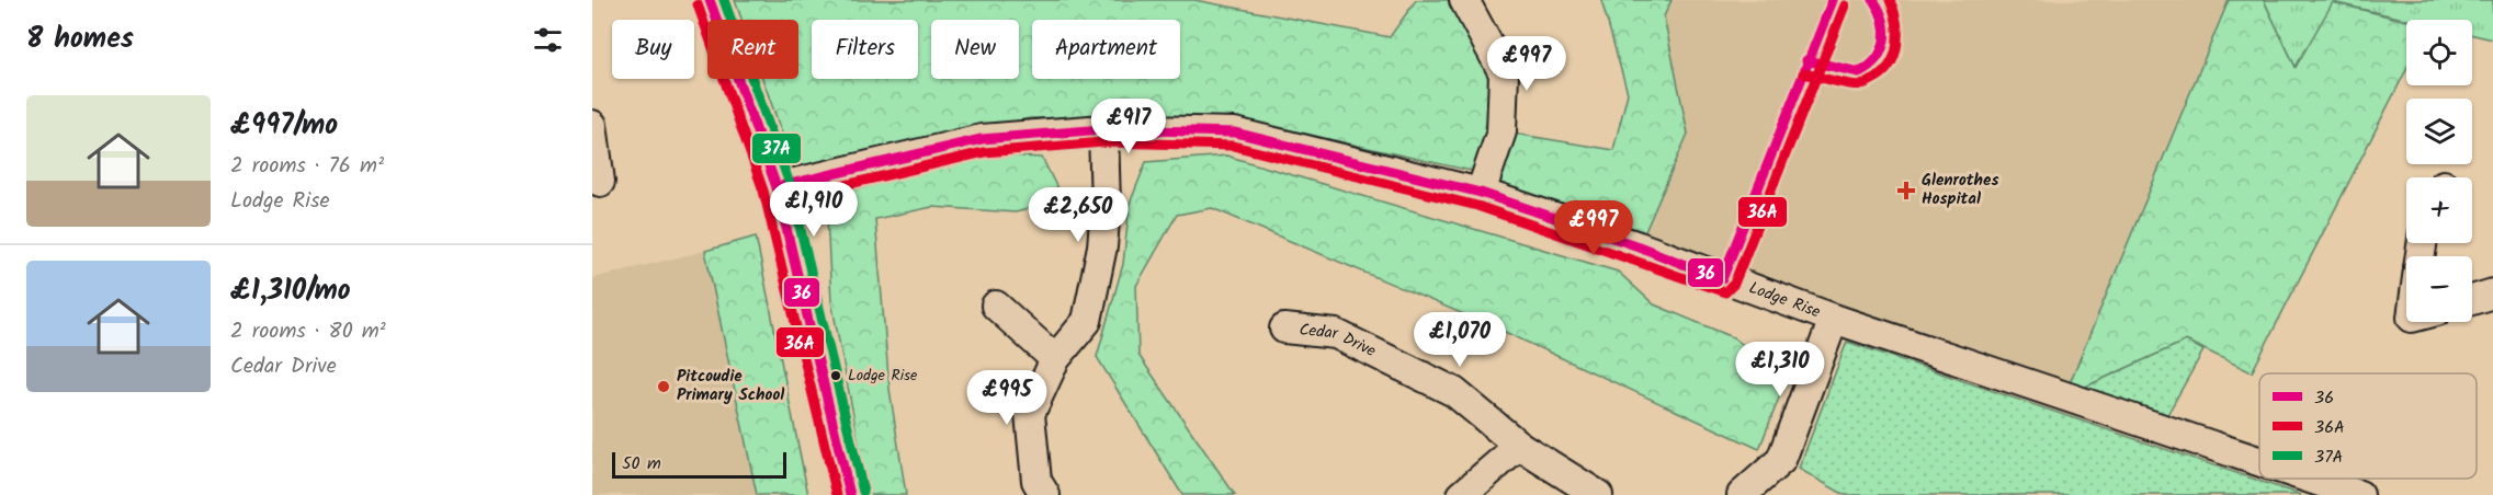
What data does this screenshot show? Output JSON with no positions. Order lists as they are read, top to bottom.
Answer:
{
  "streets": {
    "street": ["Lodge Rise", "Cedar Drive"]
  },
  "places": {
    "health": ["Glenrothes Hospital"],
    "other": ["Lodge Rise", "Pitcoudie Primary School"]
  },
  "lines": ["transit line 36", "transit line 36A", "transit line 37A"],
  "legend": ["36", "36A", "37A"],
  "scale_bar": "50 m",
  "page": {
    "heading": "8 homes",
    "map_buttons": ["+", "−"],
    "chip": [
      "Buy",
      "Rent",
      "Filters",
      "New",
      "Apartment"
    ],
    "price": [
      "£997",
      "£917",
      "£1,910",
      "£2,650",
      "£997",
      "£1,070",
      "£1,310",
      "£995"
    ],
    "list": [
      {
        "name": "£997/mo",
        "note": "2 rooms · 76 m² · Lodge Rise"
      },
      {
        "name": "£1,310/mo",
        "note": "2 rooms · 80 m² · Cedar Drive"
      }
    ],
    "scale": "50 m"
  }
}
